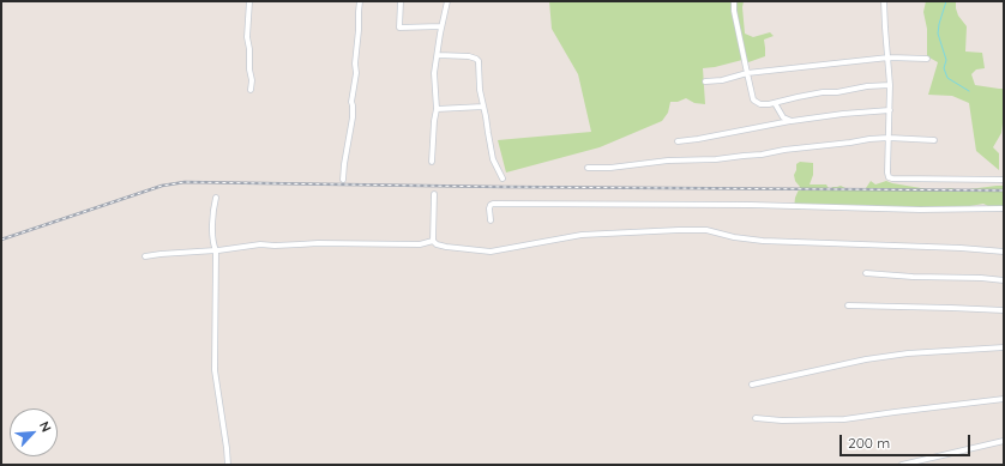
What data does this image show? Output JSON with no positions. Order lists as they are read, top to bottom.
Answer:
{
  "scale_bar": "200 m",
  "north": "top right"
}
